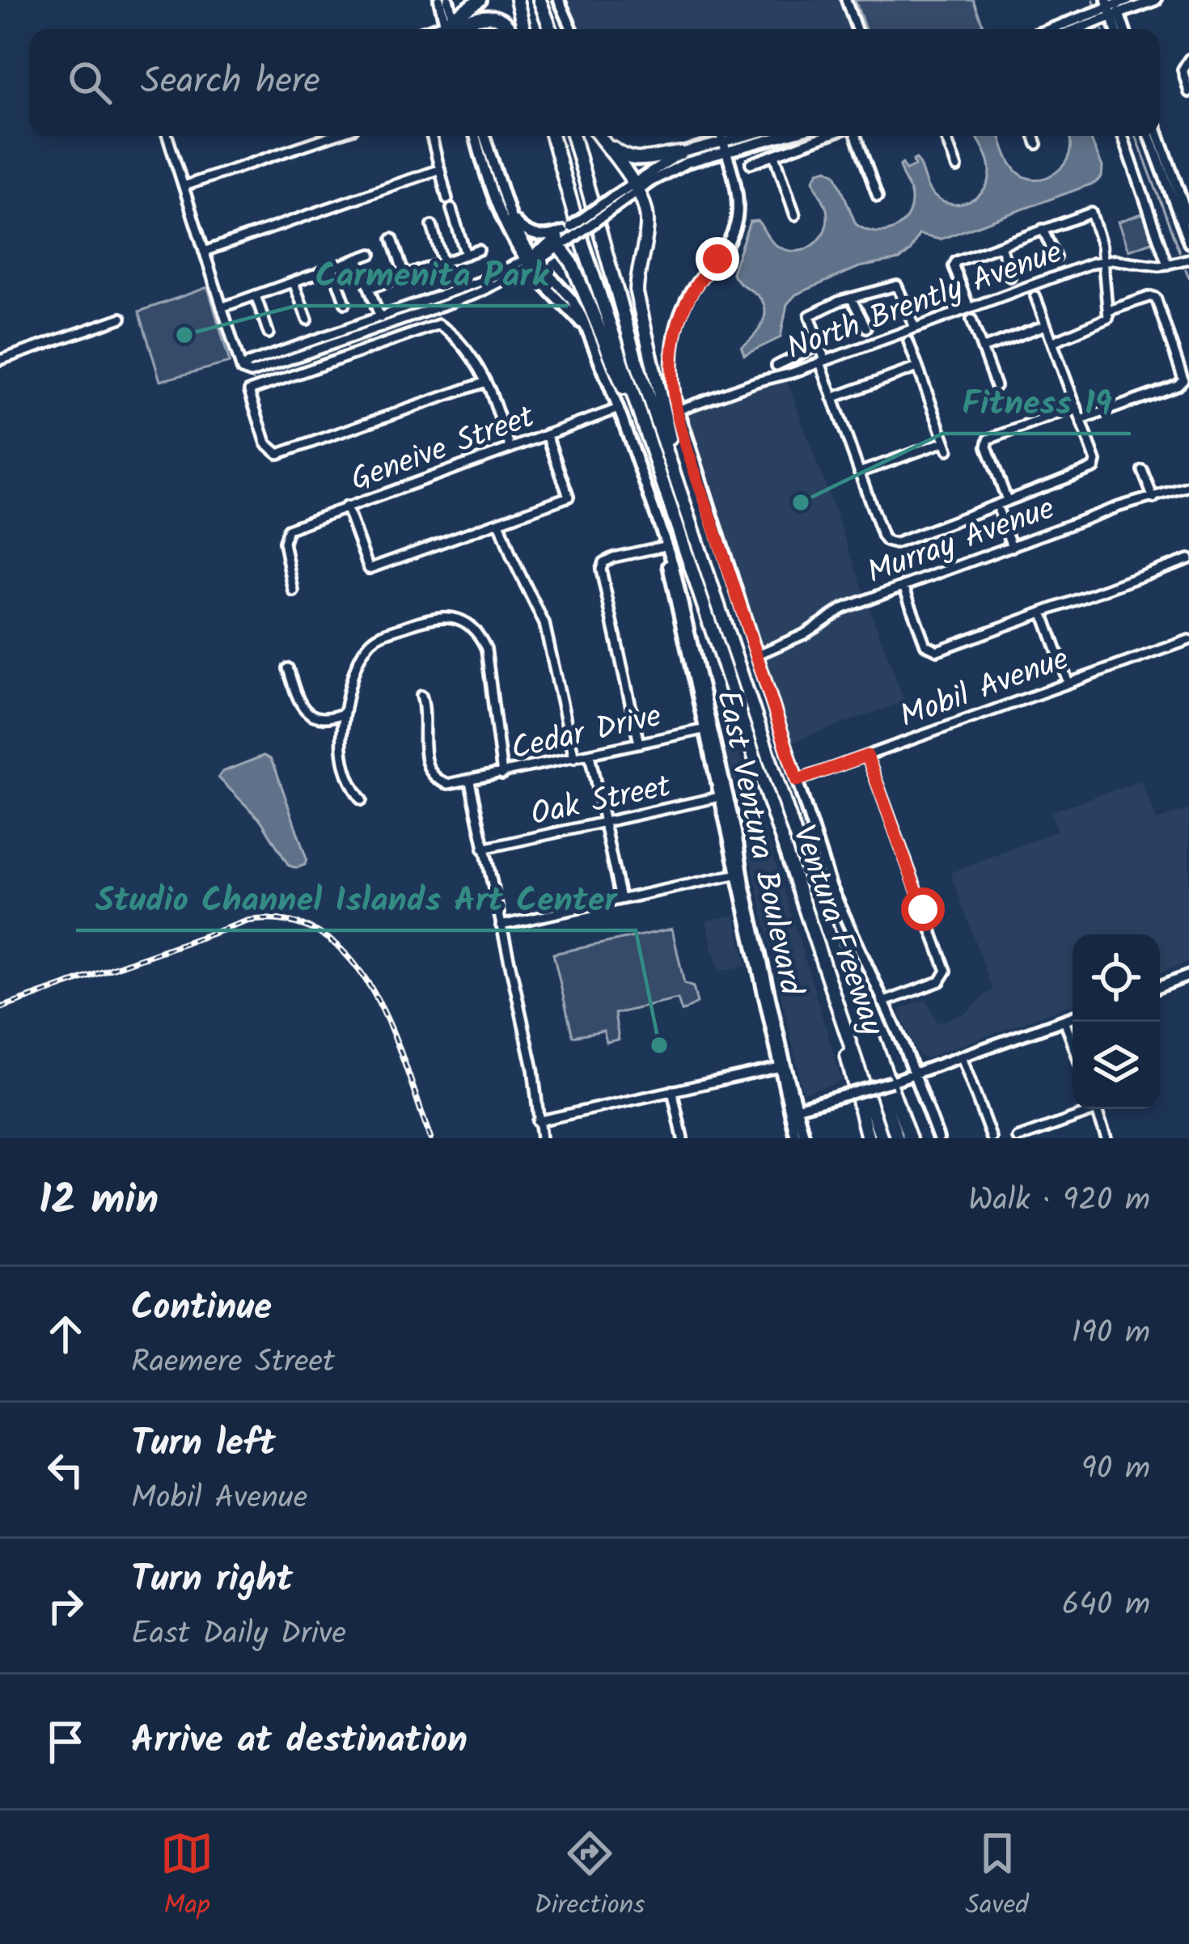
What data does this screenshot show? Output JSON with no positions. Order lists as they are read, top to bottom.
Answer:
{
  "streets": {
    "highway": ["Ventura Freeway"],
    "main road": ["East Ventura Boulevard"],
    "street": [
      "North Brently Avenue",
      "Geneive Street",
      "Murray Avenue",
      "Mobil Avenue",
      "Cedar Drive",
      "Oak Street"
    ]
  },
  "crossings": [
    ["Geneive Street", "East Ventura Boulevard"],
    ["Cedar Drive", "East Ventura Boulevard"],
    ["Oak Street", "East Ventura Boulevard"]
  ],
  "places": ["Carmenita Park", "Fitness 19", "Studio Channel Islands Art Center"],
  "page": {
    "search": "Search here",
    "heading": ["12 min", "Walk · 920 m"],
    "list": [
      ["Continue", "Raemere Street", "190 m"],
      ["Turn left", "Mobil Avenue", "90 m"],
      ["Turn right", "East Daily Drive", "640 m"],
      "Arrive at destination"
    ],
    "nav": ["Map", "Directions", "Saved"]
  }
}
